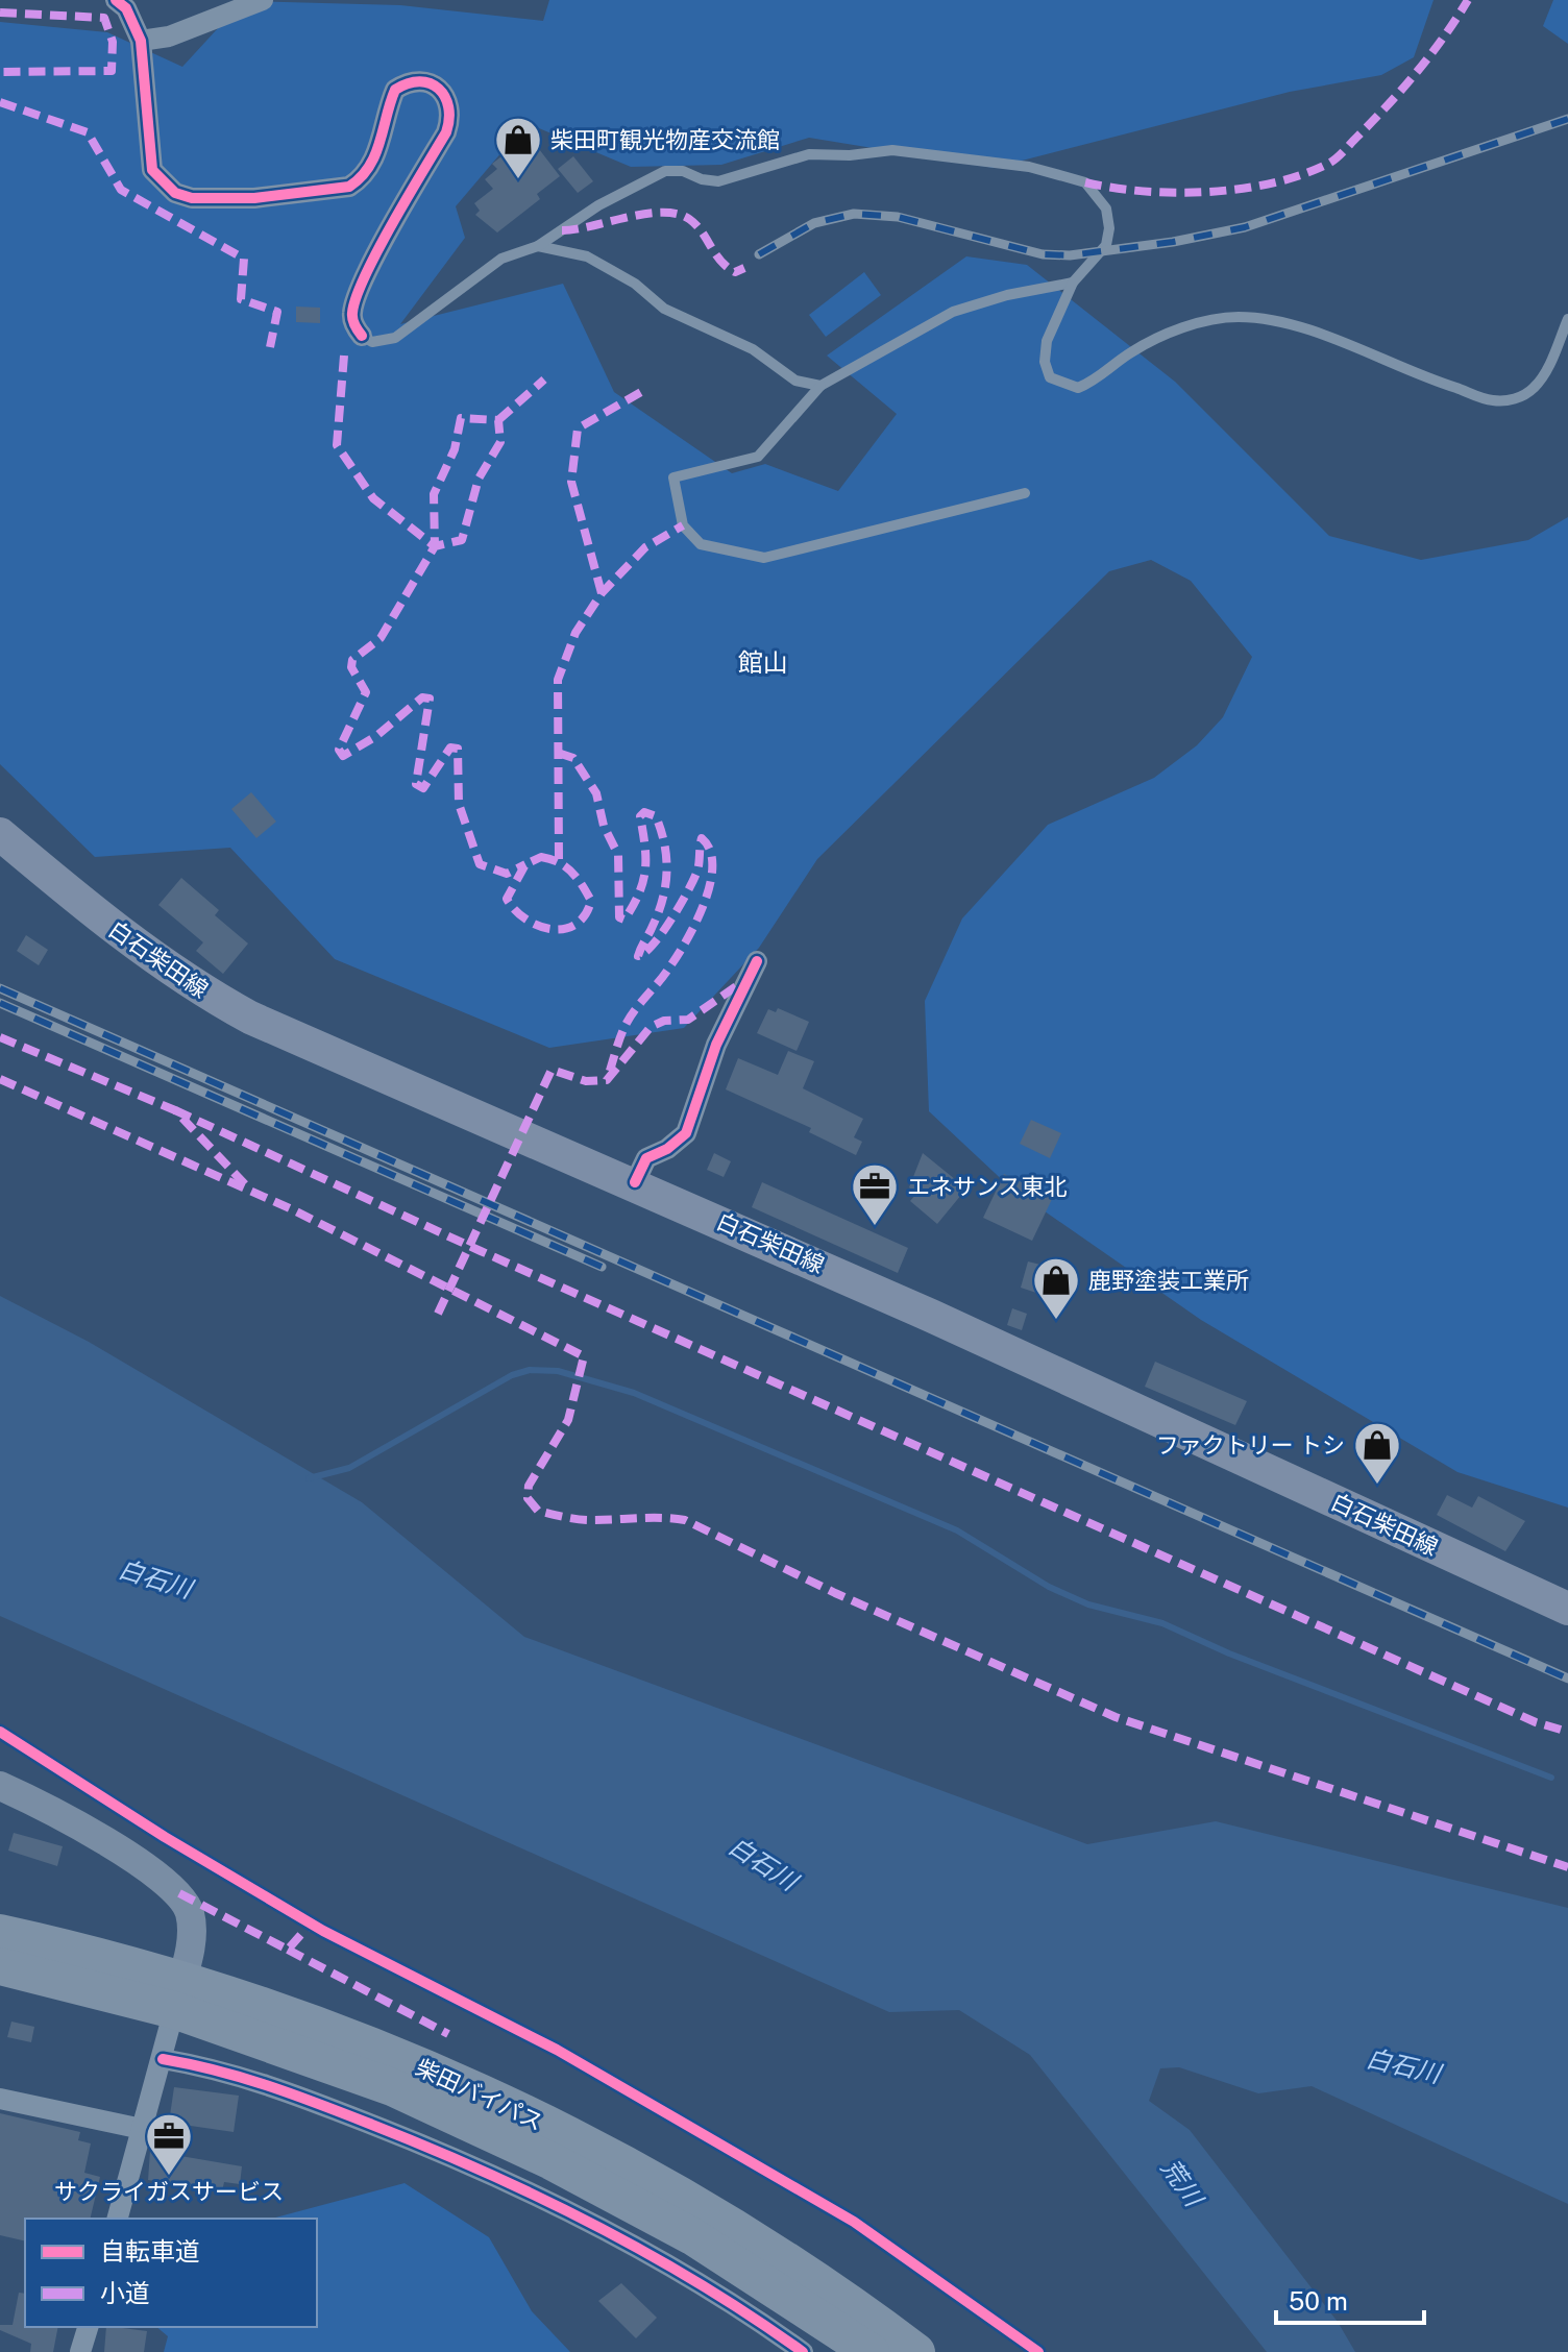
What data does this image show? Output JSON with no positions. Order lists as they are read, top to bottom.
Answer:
{
  "streets": {
    "highway": ["柴田バイパス"],
    "main road": ["白石柴田線"]
  },
  "districts": ["館山"],
  "water": ["白石川", "荒川"],
  "places": {
    "shop": ["柴田町観光物産交流館", "鹿野塗装工業所", "ファクトリー トシ"],
    "office": ["エネサンス東北", "サクライガスサービス"]
  },
  "legend": ["自転車道", "小道"],
  "scale_bar": "50 m"
}
